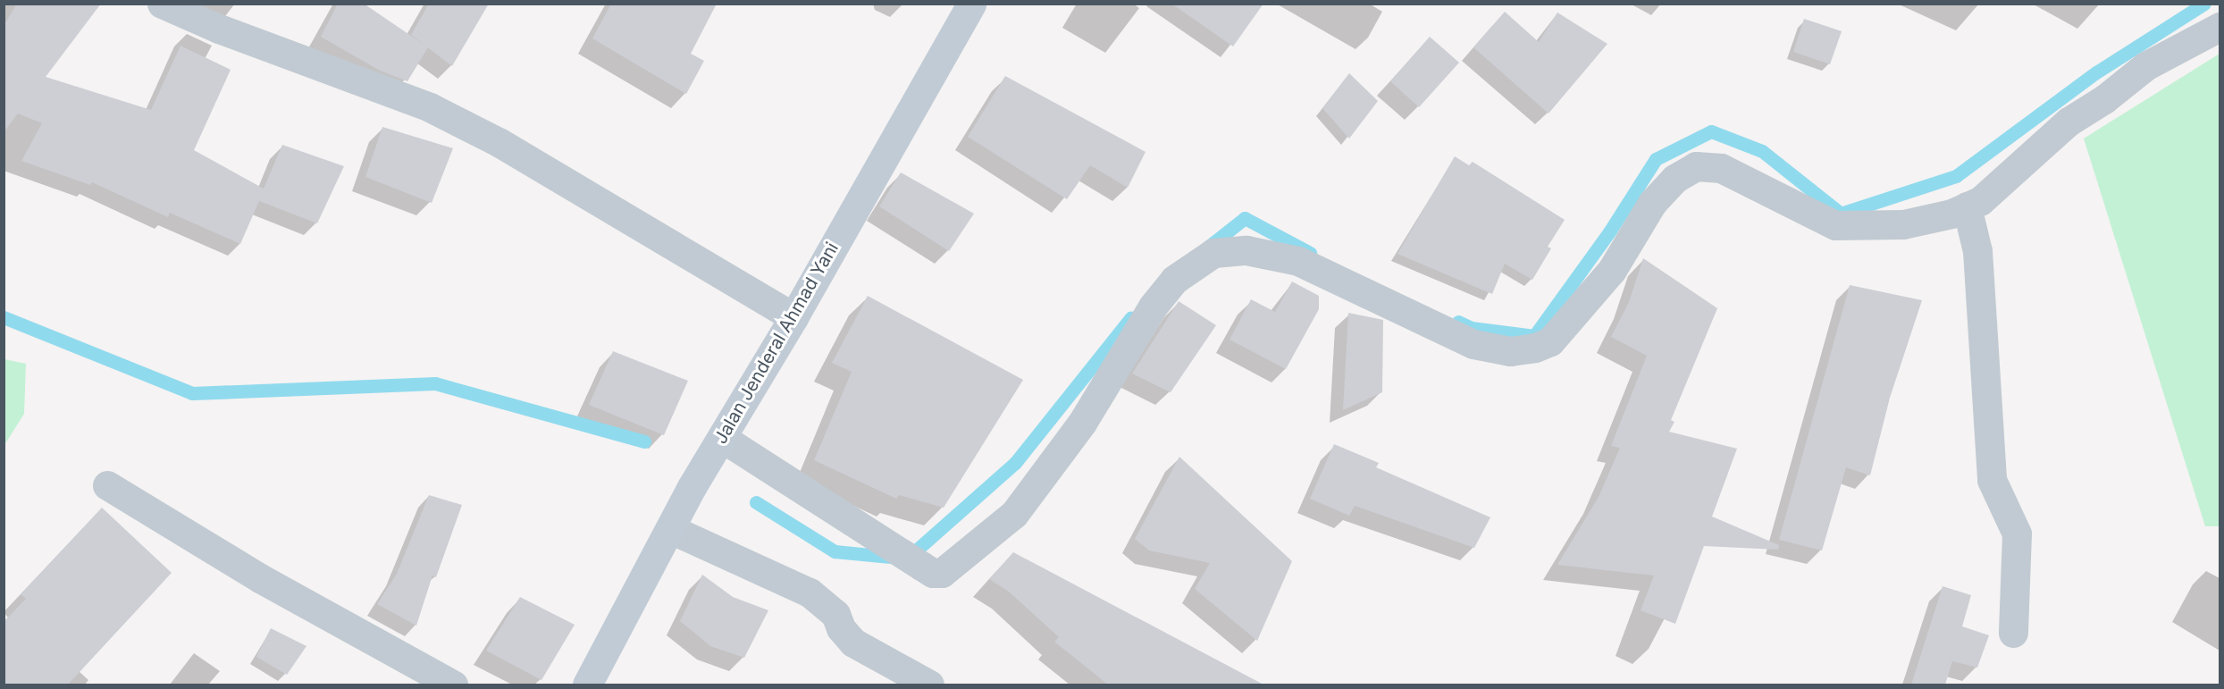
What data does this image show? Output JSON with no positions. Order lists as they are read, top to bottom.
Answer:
{
  "streets": {
    "main road": ["Jalan Jenderal Ahmad Yani"]
  }
}
